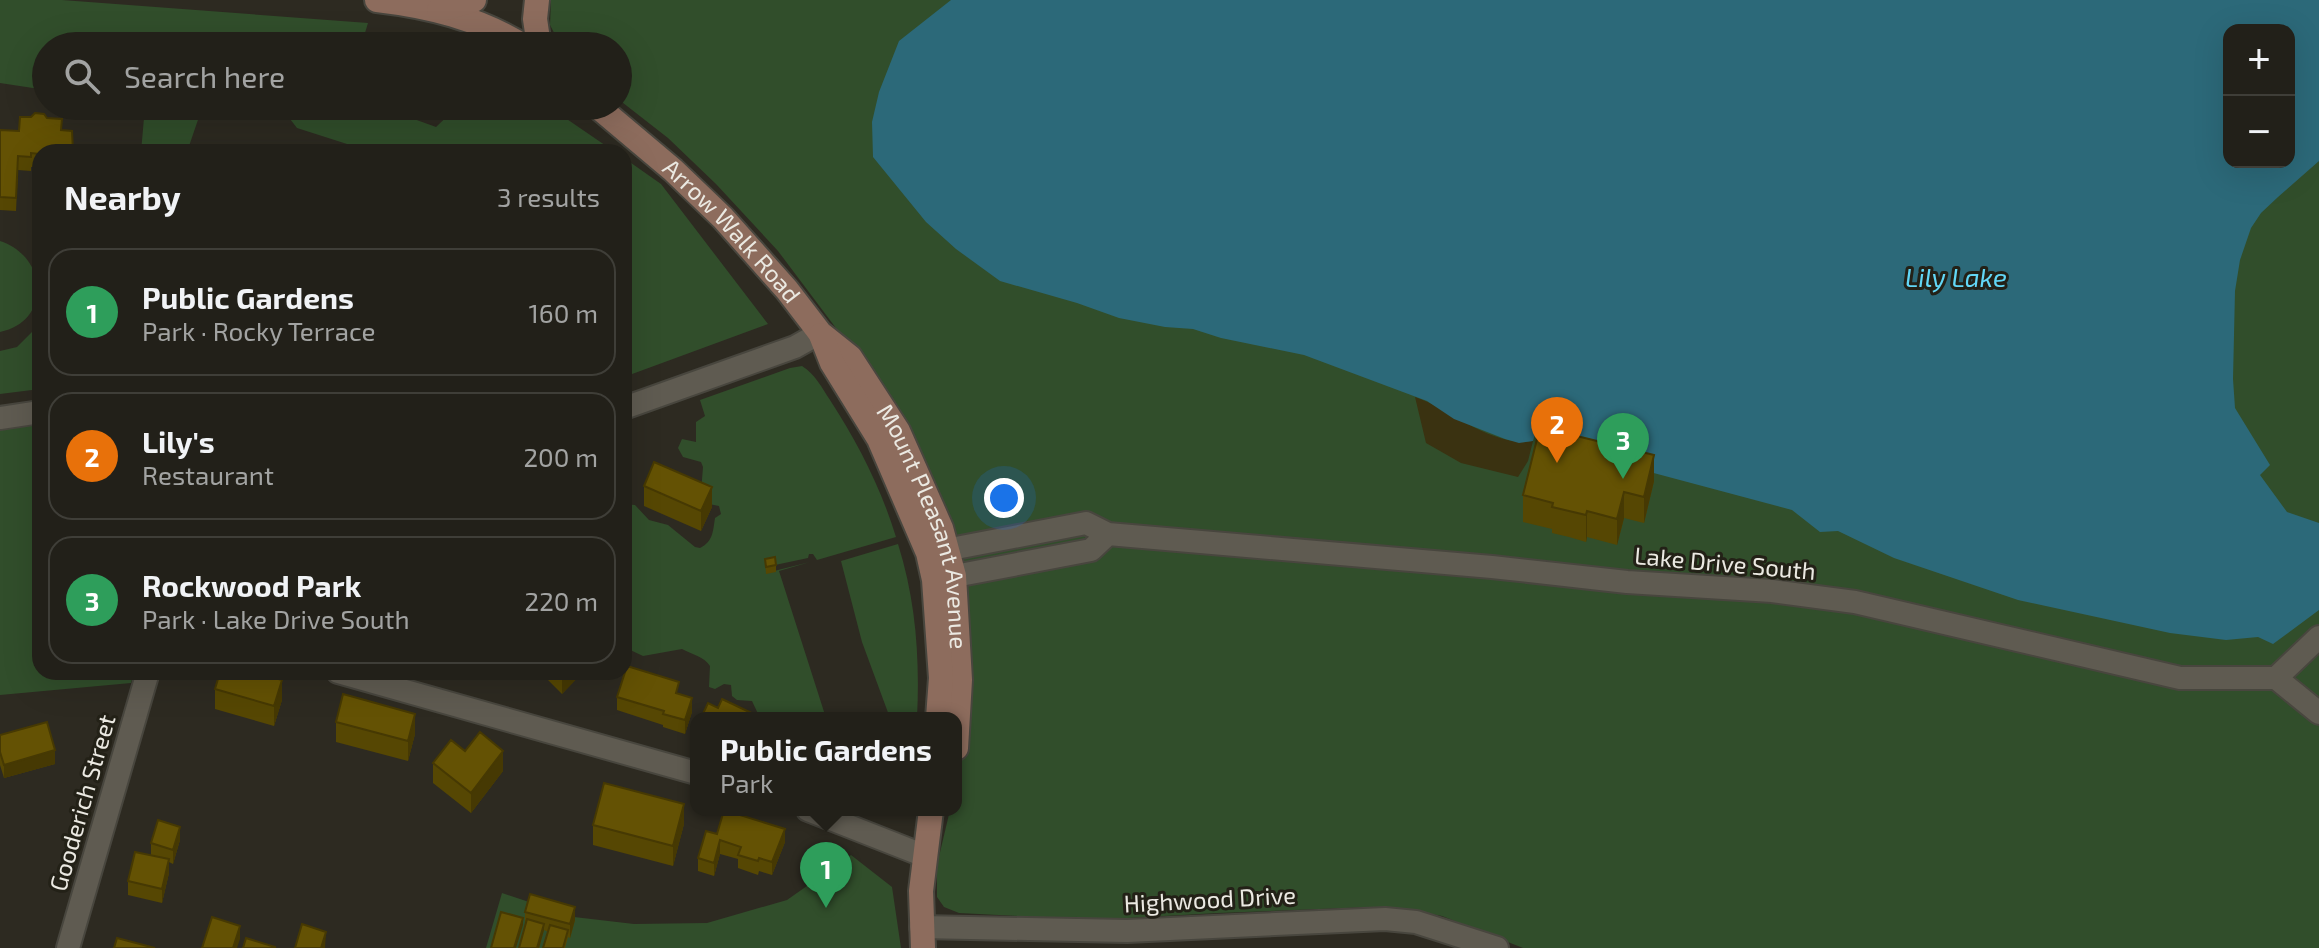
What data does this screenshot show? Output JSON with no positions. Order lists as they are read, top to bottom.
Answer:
{
  "streets": {
    "street": [
      "Arrow Walk Road",
      "Mount Pleasant Avenue",
      "Lake Drive South",
      "Gooderich Street",
      "Highwood Drive"
    ]
  },
  "crossings": [
    ["Arrow Walk Road", "Mount Pleasant Avenue"],
    ["Mount Pleasant Avenue", "Lake Drive South"]
  ],
  "water": ["Lily Lake"],
  "page": {
    "map_buttons": ["+", "−"],
    "search": "Search here",
    "heading": ["Nearby", "3 results"],
    "list": [
      {
        "mark": "1",
        "name": "Public Gardens",
        "note": "Park · Rocky Terrace",
        "value": "160 m"
      },
      {
        "mark": "2",
        "name": "Lily's",
        "note": "Restaurant",
        "value": "200 m"
      },
      {
        "mark": "3",
        "name": "Rockwood Park",
        "note": "Park · Lake Drive South",
        "value": "220 m"
      }
    ],
    "pins": ["2", "3", "1"],
    "popup": ["Public Gardens", "Park"]
  }
}
